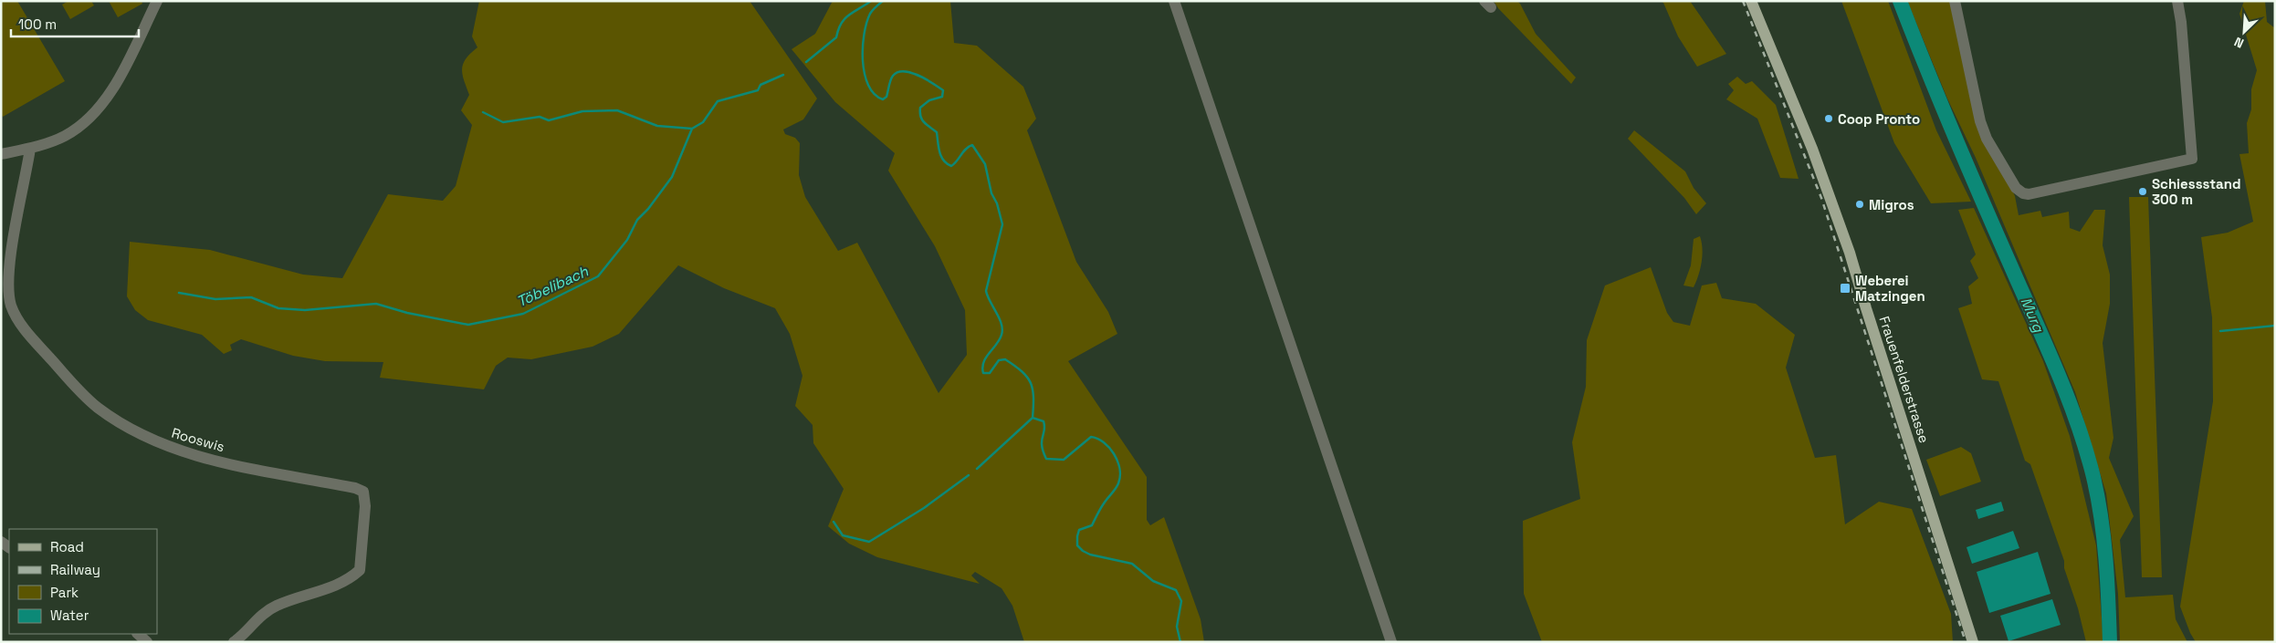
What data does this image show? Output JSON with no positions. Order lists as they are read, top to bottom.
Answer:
{
  "streets": {
    "main road": ["Frauenfelderstrasse"],
    "street": ["Rooswis"]
  },
  "water": ["Töbelibach", "Murg"],
  "places": {
    "other": ["Coop Pronto", "Schiessstand 300 m", "Migros"],
    "transit": ["Weberei Matzingen"]
  },
  "legend": [
    "Road",
    "Railway",
    "Park",
    "Water"
  ],
  "scale_bar": "100 m",
  "north": "bottom left"
}
